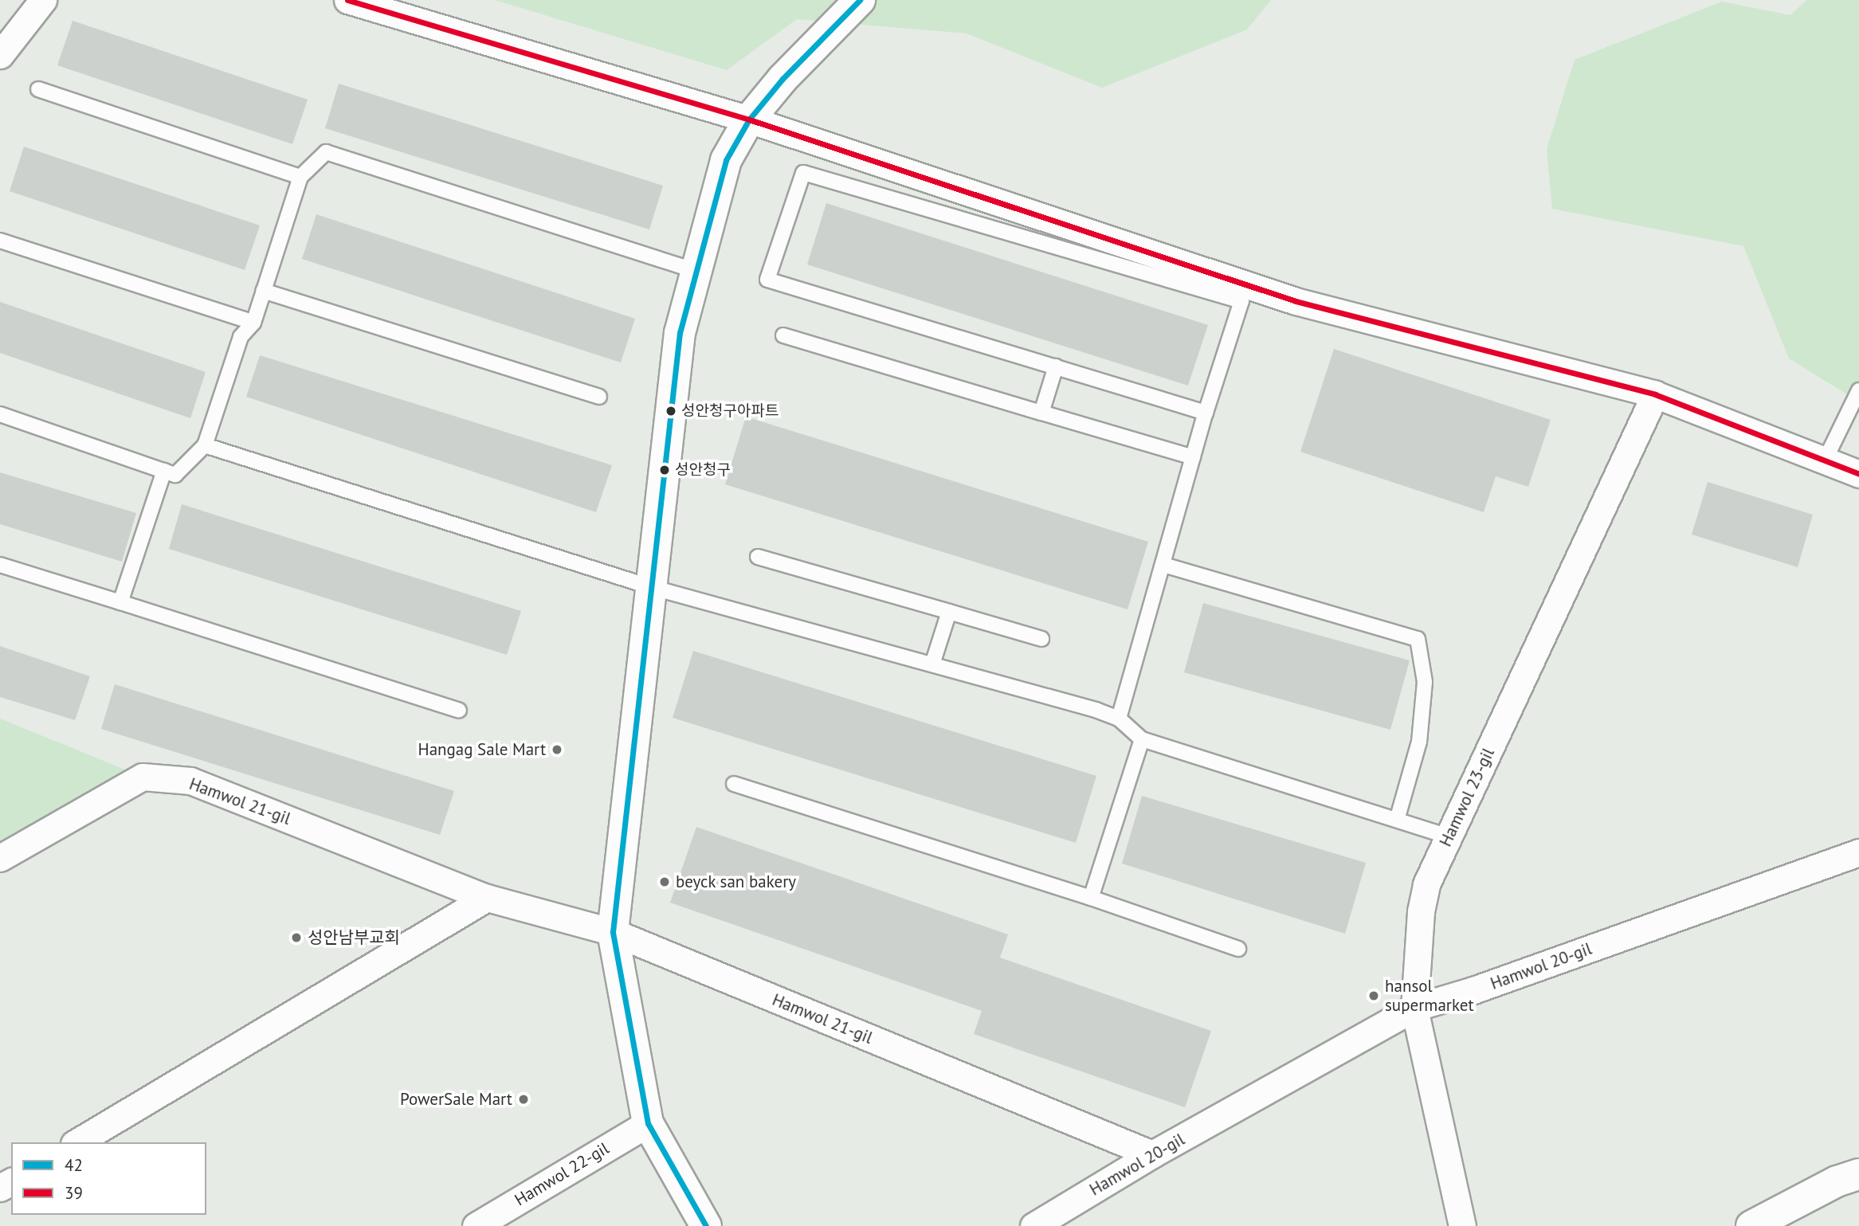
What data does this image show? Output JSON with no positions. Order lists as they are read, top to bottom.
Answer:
{
  "streets": {
    "street": [
      "Hamwol 23-gil",
      "Hamwol 21-gil",
      "Hamwol 20-gil",
      "Hamwol 22-gil"
    ]
  },
  "crossings": [
    ["Hamwol 23-gil", "Hamwol 20-gil"],
    ["Hamwol 21-gil", "Hamwol 20-gil"]
  ],
  "places": [
    "성안청구아파트",
    "성안청구",
    "Hangag Sale Mart",
    "beyck san bakery",
    "성안남부교회",
    "hansol supermarket",
    "PowerSale Mart"
  ],
  "lines": ["transit line 42", "transit line 39"],
  "legend": ["42", "39"]
}
